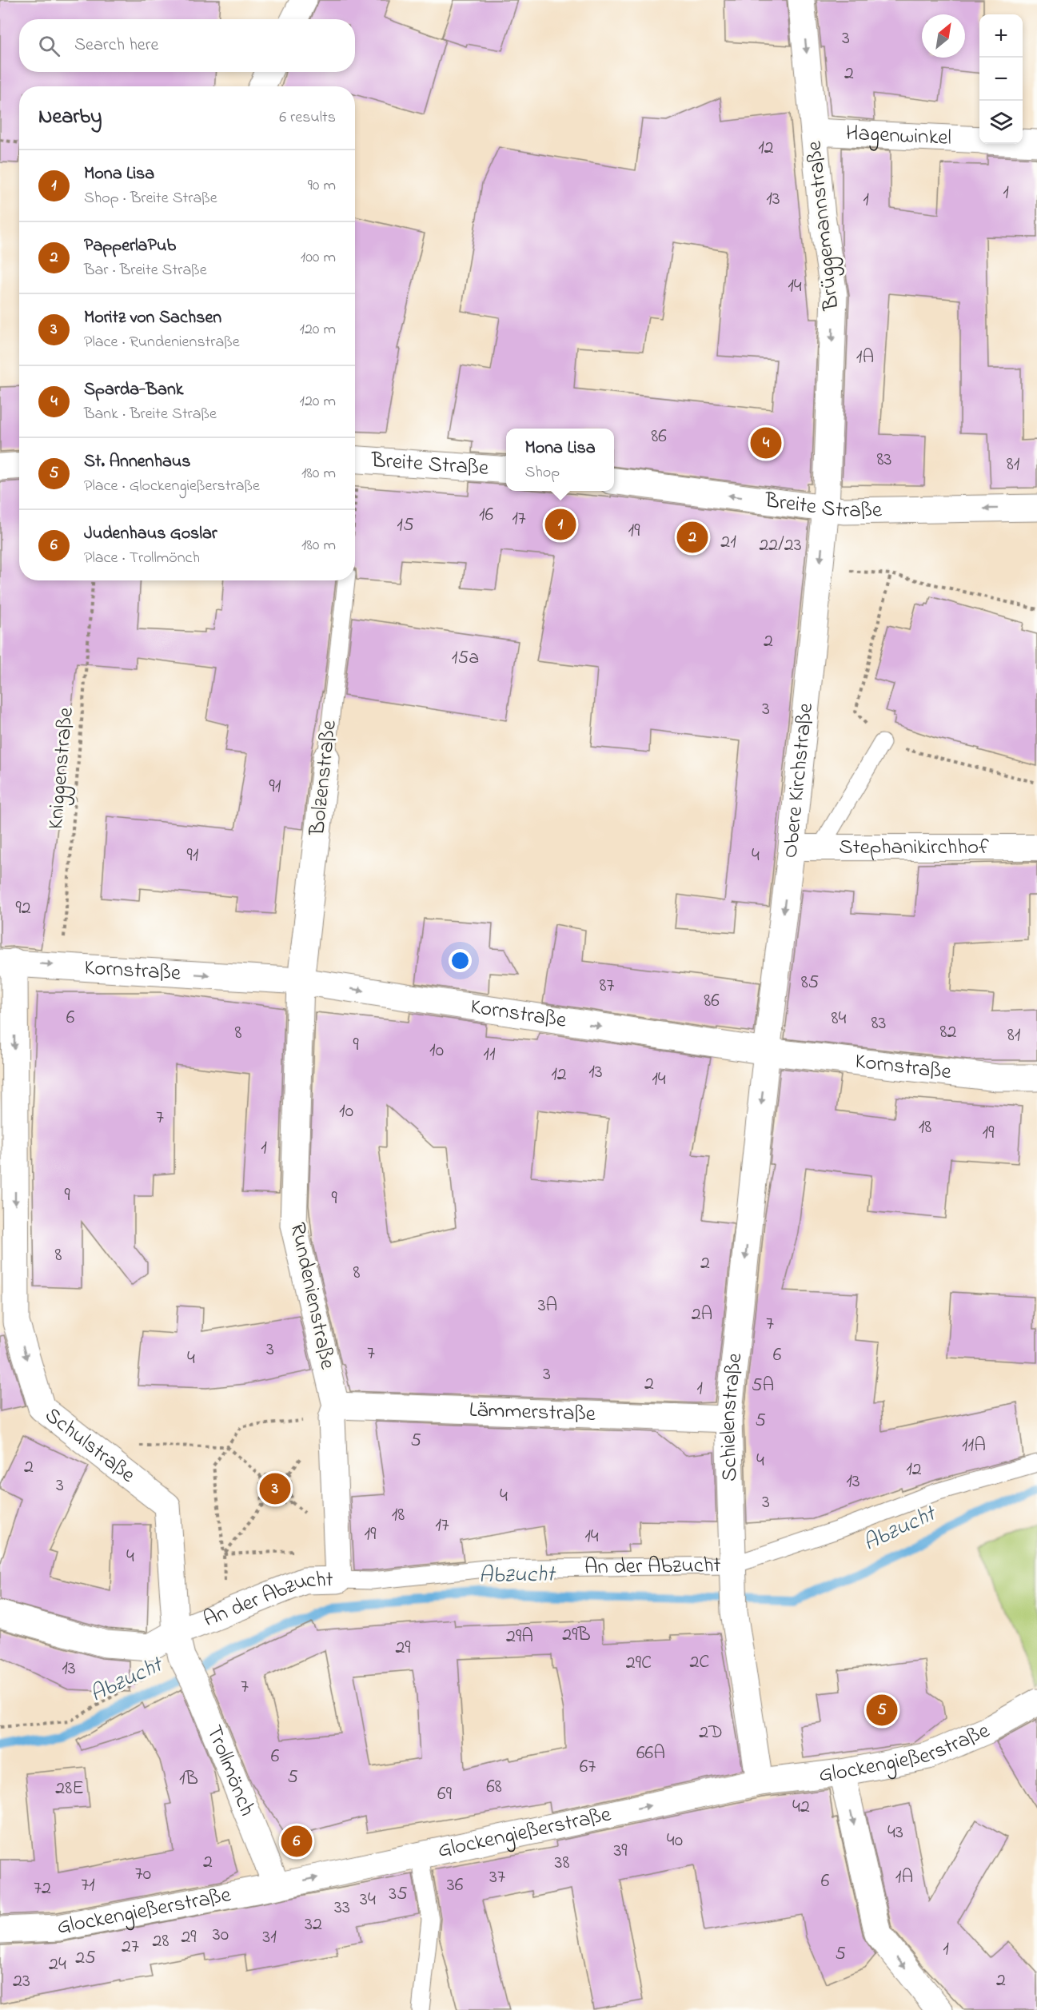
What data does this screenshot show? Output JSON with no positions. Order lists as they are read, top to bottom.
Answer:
{
  "streets": {
    "street": [
      "Hagenwinkel",
      "Brüggemannstraße",
      "Breite Straße",
      "Bolzenstraße",
      "Obere Kirchstraße",
      "Stephanikirchhof",
      "Kornstraße",
      "Rundenienstraße",
      "Lämmerstraße",
      "Schielenstraße",
      "Schulstraße",
      "An der Abzucht",
      "Glockengießerstraße",
      "Trollmönch"
    ],
    "path": ["Kniggenstraße"]
  },
  "crossings": [
    ["Hagenwinkel", "Brüggemannstraße"],
    ["Brüggemannstraße", "Breite Straße"],
    ["Brüggemannstraße", "Obere Kirchstraße"],
    ["Breite Straße", "Obere Kirchstraße"],
    ["Kniggenstraße", "Kornstraße"],
    ["Bolzenstraße", "Kornstraße"],
    ["Bolzenstraße", "Rundenienstraße"],
    ["Obere Kirchstraße", "Stephanikirchhof"],
    ["Obere Kirchstraße", "Kornstraße"],
    ["Obere Kirchstraße", "Schielenstraße"],
    ["Kornstraße", "Rundenienstraße"],
    ["Kornstraße", "Schielenstraße"],
    ["Kornstraße", "Schulstraße"],
    ["Rundenienstraße", "Lämmerstraße"],
    ["Rundenienstraße", "An der Abzucht"],
    ["Lämmerstraße", "Schielenstraße"],
    ["Schielenstraße", "An der Abzucht"],
    ["Schielenstraße", "Glockengießerstraße"],
    ["Schulstraße", "An der Abzucht"],
    ["Schulstraße", "Trollmönch"],
    ["An der Abzucht", "Trollmönch"],
    ["Glockengießerstraße", "Trollmönch"]
  ],
  "one_way": [
    "Brüggemannstraße",
    "Breite Straße",
    "Obere Kirchstraße",
    "Kornstraße",
    "Schielenstraße",
    "Schulstraße",
    "Glockengießerstraße"
  ],
  "water": ["Abzucht"],
  "house_numbers": [
    "3",
    "2",
    "12",
    "1",
    "13",
    "1",
    "14",
    "1A",
    "86",
    "83",
    "81",
    "16",
    "17",
    "15",
    "19",
    "21",
    "22/23",
    "2",
    "15a",
    "3",
    "91",
    "91",
    "4",
    "92",
    "85",
    "87",
    "86",
    "6",
    "84",
    "83",
    "82",
    "8",
    "81",
    "9",
    "10",
    "11",
    "13",
    "12",
    "14",
    "10",
    "7",
    "18",
    "19",
    "1",
    "9",
    "9",
    "8",
    "2",
    "8",
    "3A",
    "2A",
    "7",
    "3",
    "7",
    "6",
    "4",
    "3",
    "2",
    "5A",
    "1",
    "5",
    "5",
    "11A",
    "4",
    "2",
    "12",
    "13",
    "3",
    "4",
    "3",
    "18",
    "17",
    "19",
    "14",
    "4",
    "29B",
    "29A",
    "29",
    "2C",
    "29C",
    "13",
    "7",
    "2D",
    "66A",
    "6",
    "67",
    "5",
    "1B",
    "68",
    "28E",
    "69",
    "42",
    "43",
    "40",
    "39",
    "2",
    "38",
    "70",
    "37",
    "1A",
    "6",
    "71",
    "36",
    "72",
    "35",
    "34",
    "33",
    "32",
    "30",
    "29",
    "31",
    "28",
    "27",
    "1",
    "5",
    "25",
    "24",
    "2",
    "23"
  ],
  "north": "top right",
  "page": {
    "map_buttons": ["+", "−"],
    "search": "Search here",
    "heading": ["Nearby", "6 results"],
    "list": [
      {
        "mark": "1",
        "name": "Mona Lisa",
        "note": "Shop · Breite Straße",
        "value": "90 m"
      },
      {
        "mark": "2",
        "name": "PapperlaPub",
        "note": "Bar · Breite Straße",
        "value": "100 m"
      },
      {
        "mark": "3",
        "name": "Moritz von Sachsen",
        "note": "Place · Rundenienstraße",
        "value": "120 m"
      },
      {
        "mark": "4",
        "name": "Sparda-Bank",
        "note": "Bank · Breite Straße",
        "value": "120 m"
      },
      {
        "mark": "5",
        "name": "St. Annenhaus",
        "note": "Place · Glockengießerstraße",
        "value": "180 m"
      },
      {
        "mark": "6",
        "name": "Judenhaus Goslar",
        "note": "Place · Trollmönch",
        "value": "180 m"
      }
    ],
    "pins": [
      "4",
      "1",
      "2",
      "3",
      "5",
      "6"
    ],
    "popup": ["Mona Lisa", "Shop"]
  }
}
